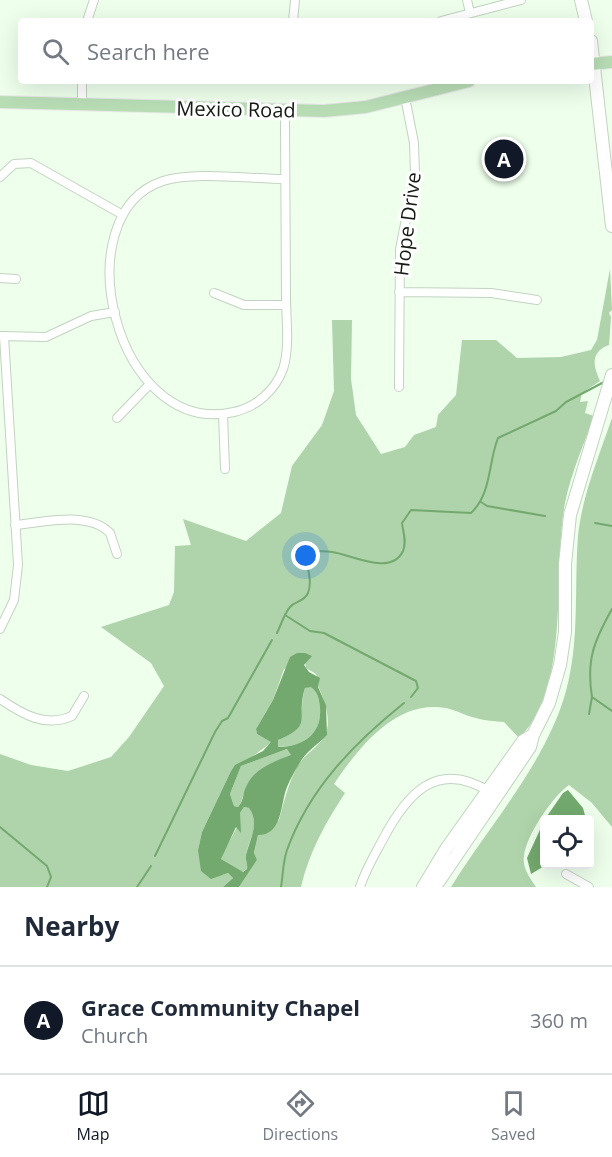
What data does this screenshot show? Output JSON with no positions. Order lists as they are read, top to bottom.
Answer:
{
  "streets": {
    "main road": ["Mexico Road"],
    "street": ["Hope Drive"]
  },
  "crossings": [
    ["Mexico Road", "Hope Drive"]
  ],
  "page": {
    "search": "Search here",
    "pins": "A",
    "heading": "Nearby",
    "list": [
      {
        "mark": "A",
        "name": "Grace Community Chapel",
        "note": "Church",
        "value": "360 m"
      }
    ],
    "nav": ["Map", "Directions", "Saved"]
  }
}
